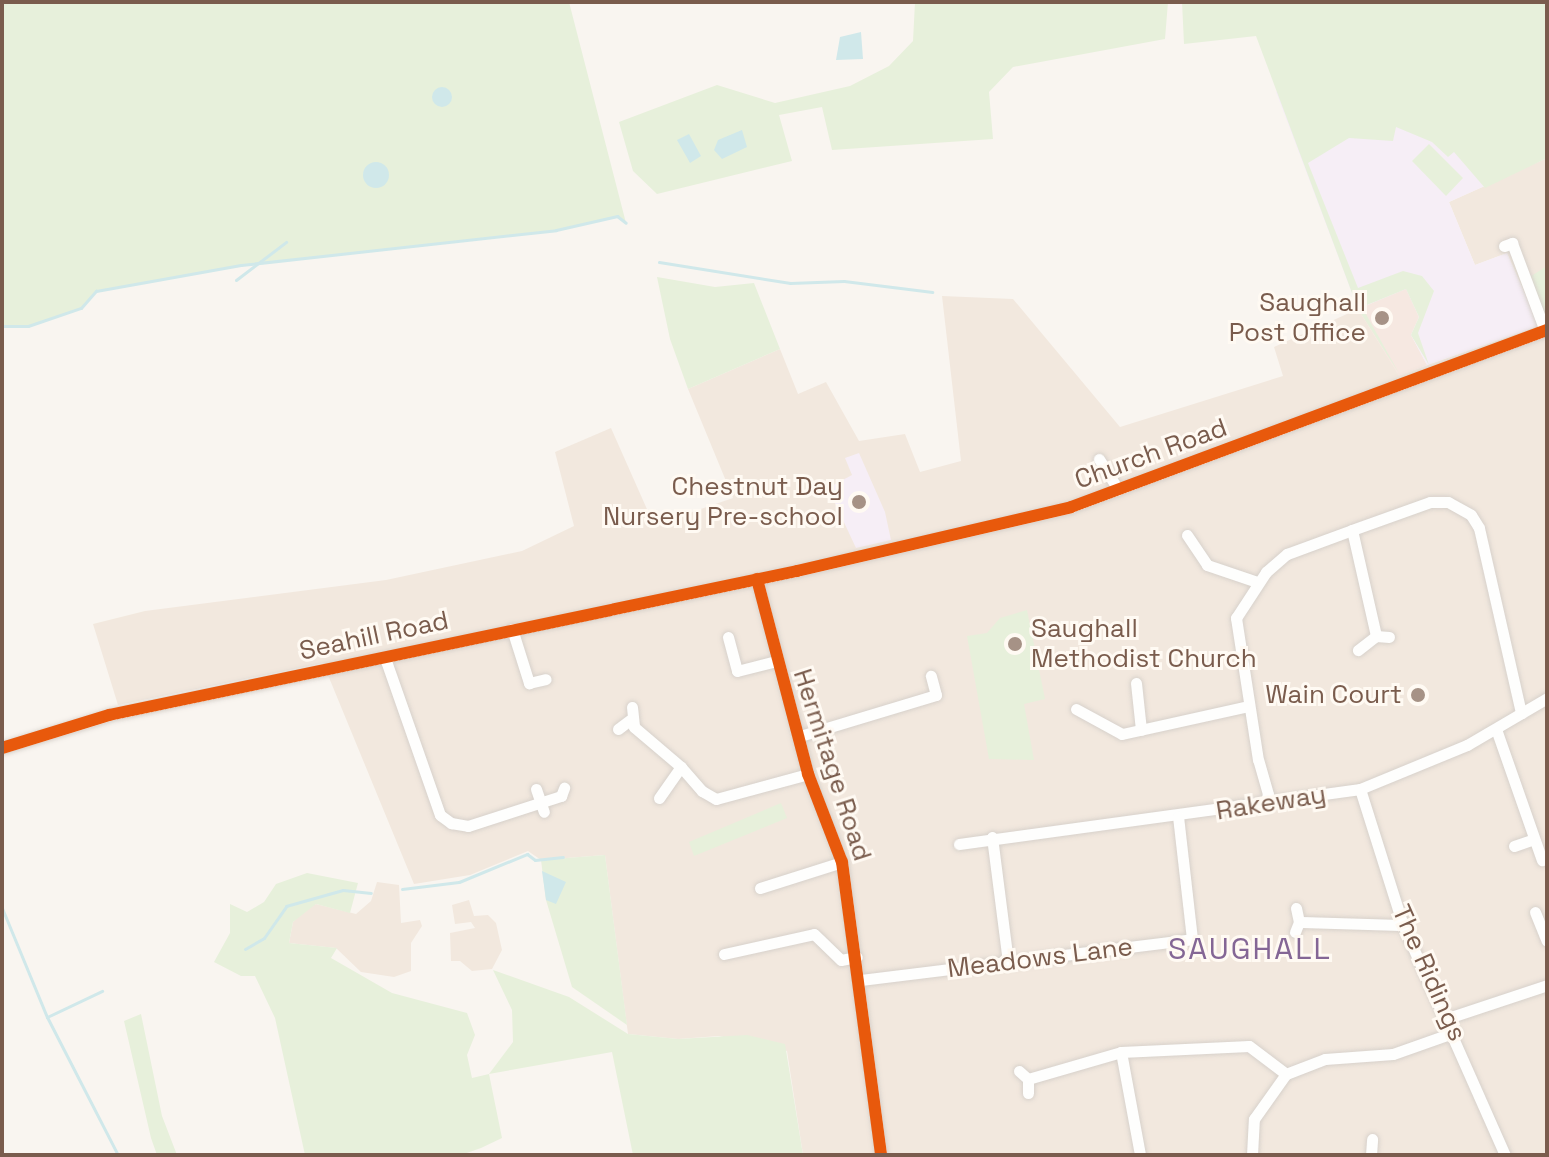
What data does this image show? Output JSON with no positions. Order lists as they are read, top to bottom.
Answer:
{
  "streets": {
    "street": [
      "Church Road",
      "Seahill Road",
      "Hermitage Road",
      "Rakeway",
      "Meadows Lane",
      "The Ridings"
    ]
  },
  "crossings": [
    ["Church Road", "Seahill Road"],
    ["Church Road", "Hermitage Road"],
    ["Seahill Road", "Hermitage Road"],
    ["Hermitage Road", "Meadows Lane"],
    ["Rakeway", "Meadows Lane"],
    ["Rakeway", "The Ridings"]
  ],
  "districts": ["SAUGHALL"],
  "places": [
    "Saughall Post Office",
    "Chestnut Day Nursery Pre-school",
    "Saughall Methodist Church",
    "Wain Court"
  ]
}
